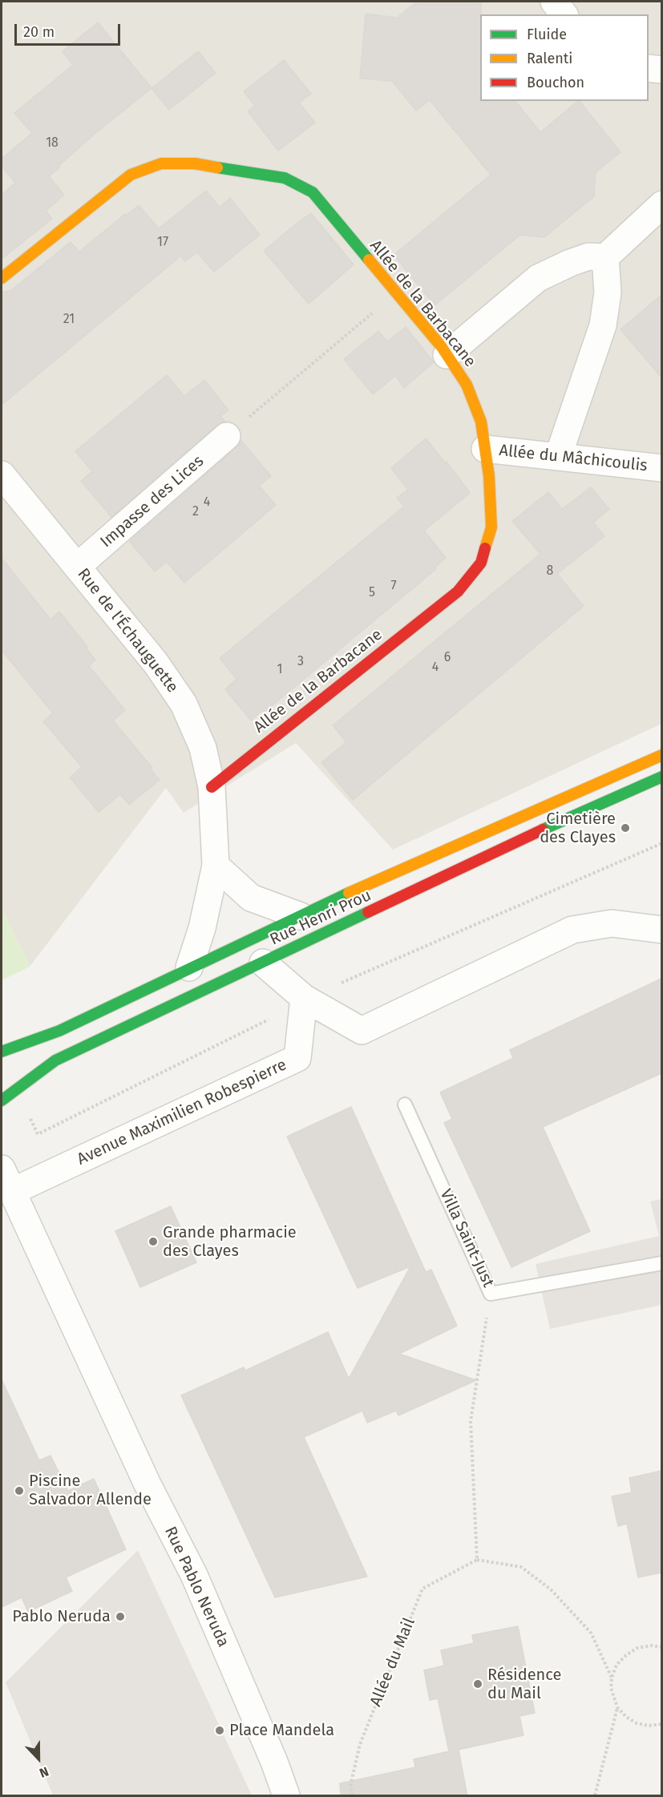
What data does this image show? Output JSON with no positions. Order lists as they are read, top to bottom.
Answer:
{
  "streets": {
    "street": [
      "Allée de la Barbacane",
      "Allée du Mâchicoulis",
      "Impasse des Lices",
      "Rue de l'Échauguette",
      "Rue Henri Prou",
      "Avenue Maximilien Robespierre",
      "Rue Pablo Neruda"
    ],
    "lane": ["Villa Saint-Just"],
    "path": ["Allée du Mail"]
  },
  "crossings": [
    ["Allée de la Barbacane", "Allée du Mâchicoulis"],
    ["Allée de la Barbacane", "Rue de l'Échauguette"],
    ["Impasse des Lices", "Rue de l'Échauguette"],
    ["Rue de l'Échauguette", "Rue Henri Prou"],
    ["Avenue Maximilien Robespierre", "Rue Pablo Neruda"]
  ],
  "places": [
    "Cimetière des Clayes",
    "Grande pharmacie des Clayes",
    "Piscine Salvador Allende",
    "Pablo Neruda",
    "Résidence du Mail",
    "Place Mandela"
  ],
  "house_numbers": [
    "18",
    "17",
    "21",
    "4",
    "2",
    "8",
    "7",
    "5",
    "6",
    "3",
    "4",
    "1"
  ],
  "legend": ["Fluide", "Ralenti", "Bouchon"],
  "scale_bar": "20 m",
  "north": "bottom"
}
